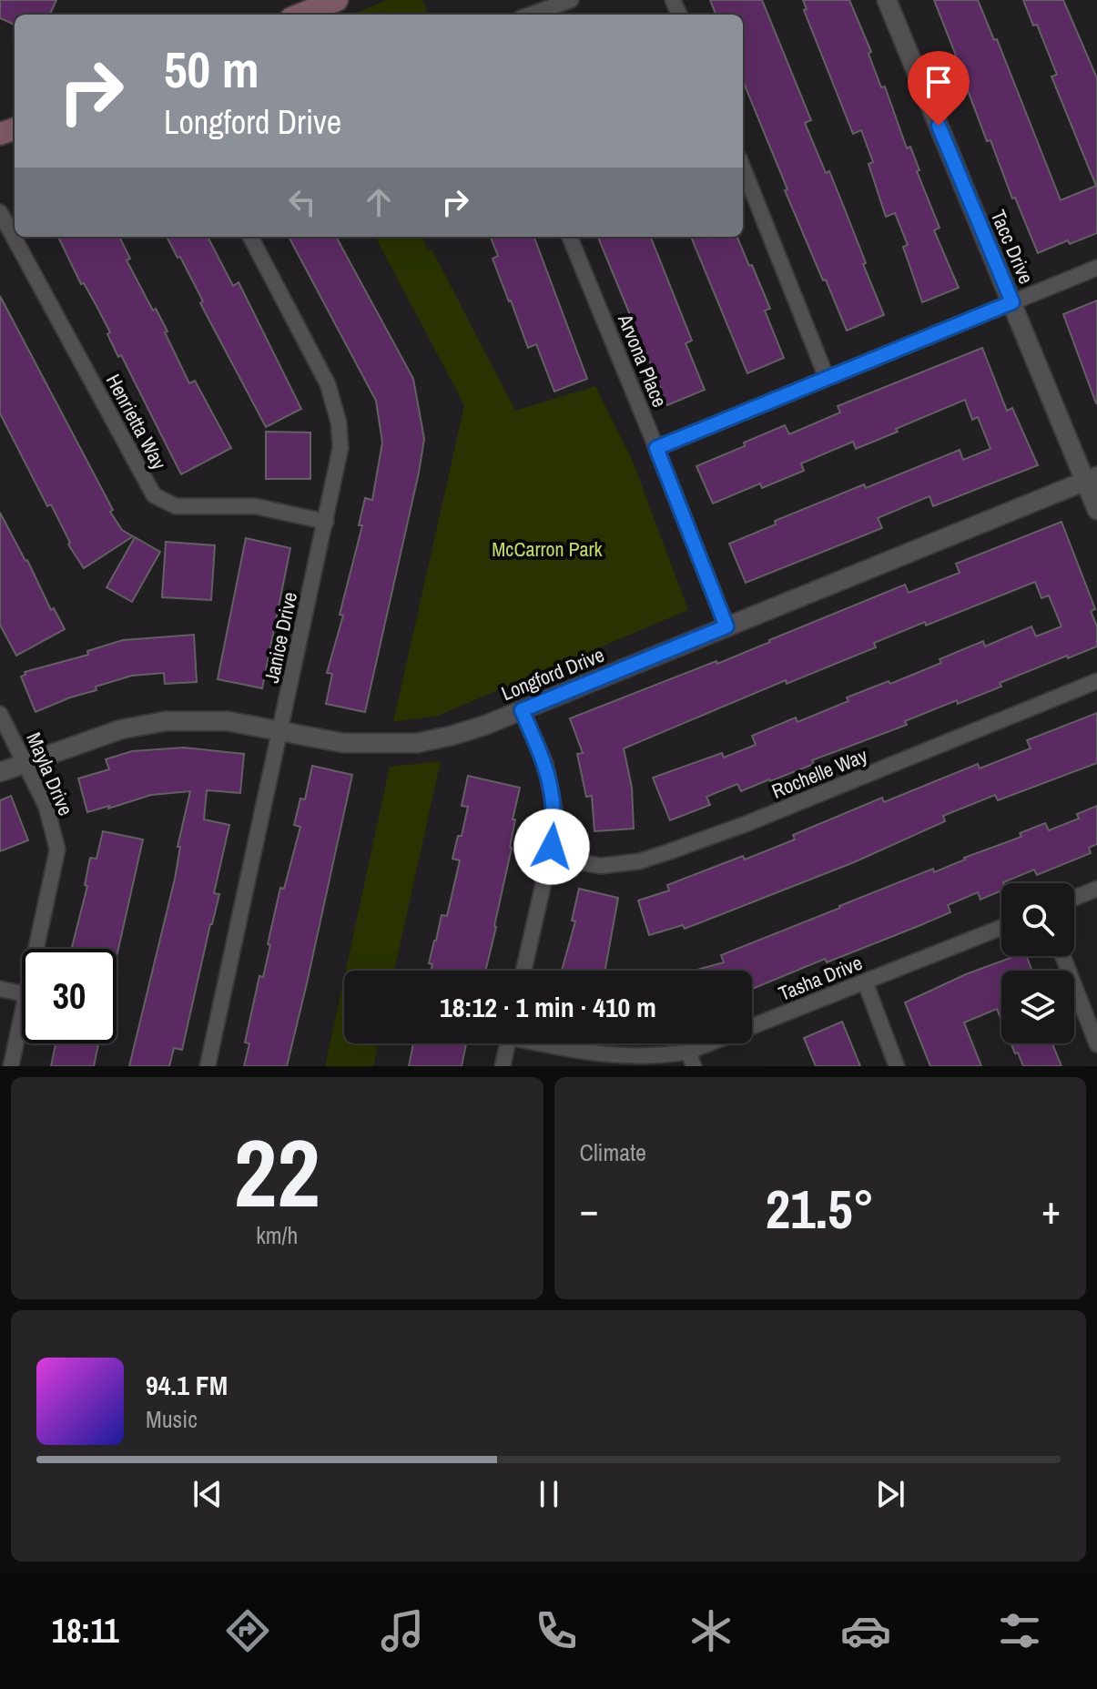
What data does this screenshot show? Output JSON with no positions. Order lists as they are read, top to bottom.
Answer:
{
  "streets": {
    "street": [
      "Tacc Drive",
      "Arvona Place",
      "Henrietta Way",
      "Janice Drive",
      "Longford Drive",
      "Rochelle Way",
      "Mayla Drive",
      "Tasha Drive"
    ]
  },
  "crossings": [
    ["Tacc Drive", "Longford Drive"],
    ["Arvona Place", "Longford Drive"],
    ["Henrietta Way", "Janice Drive"],
    ["Janice Drive", "Longford Drive"],
    ["Longford Drive", "Mayla Drive"]
  ],
  "parks": ["McCarron Park"],
  "page": {
    "turn": ["50 m", "Longford Drive"],
    "limit": "30",
    "trip": "18:12 · 1 min · 410 m",
    "tile": [
      ["22", "km/h"],
      "Climate"
    ],
    "heat": ["−", "21.5°", "+"],
    "song": ["94.1 FM", "Music"],
    "tabs": "18:11"
  }
}
